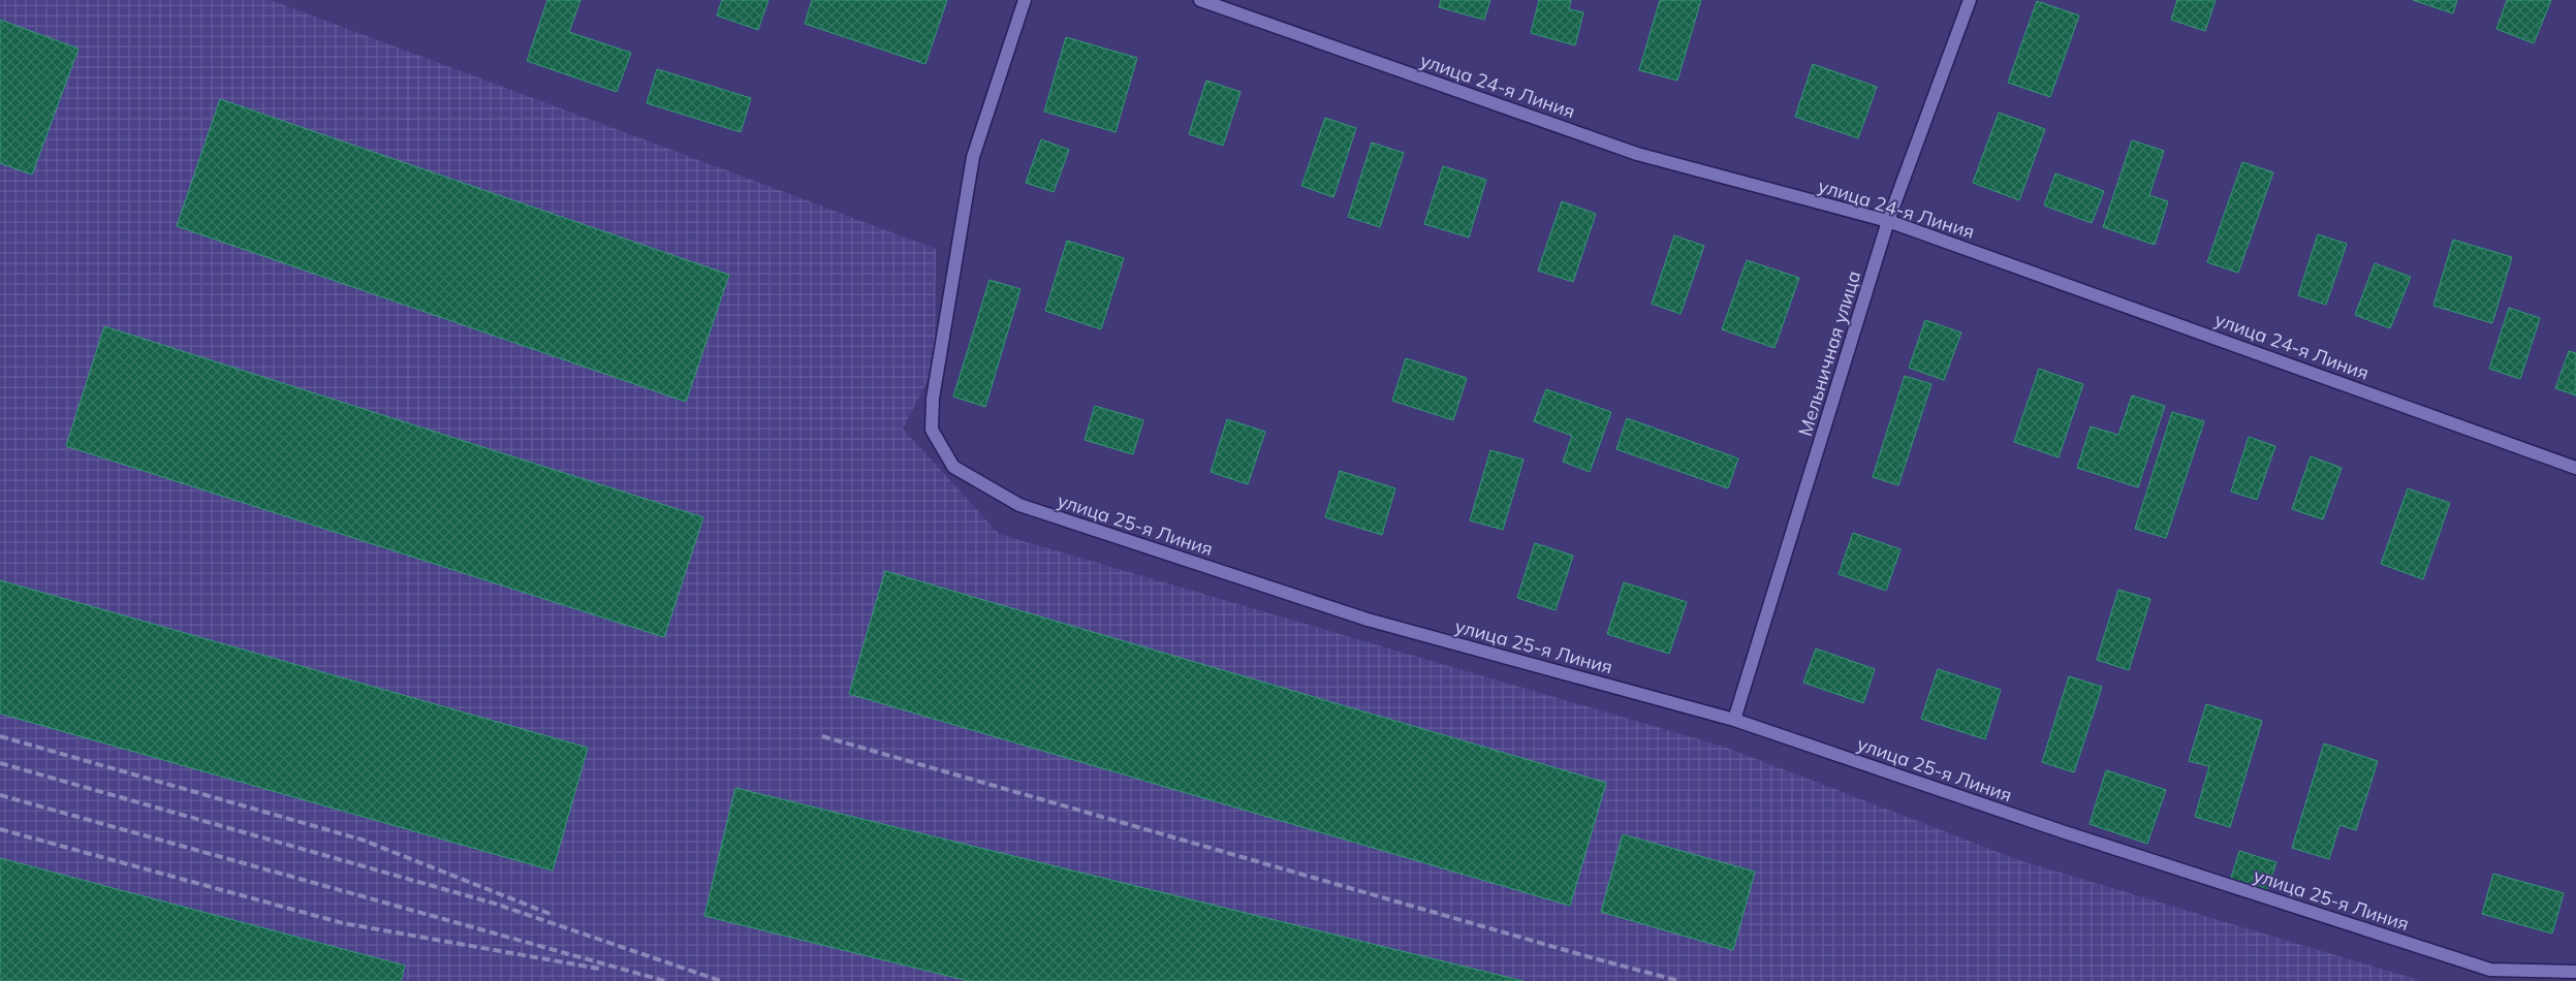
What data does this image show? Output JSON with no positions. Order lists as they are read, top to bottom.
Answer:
{
  "streets": {
    "street": ["улица 24-я Линия", "Мельничная улица", "улица 25-я Линия"]
  },
  "crossings": [
    ["улица 24-я Линия", "Мельничная улица"],
    ["Мельничная улица", "улица 25-я Линия"]
  ]
}
